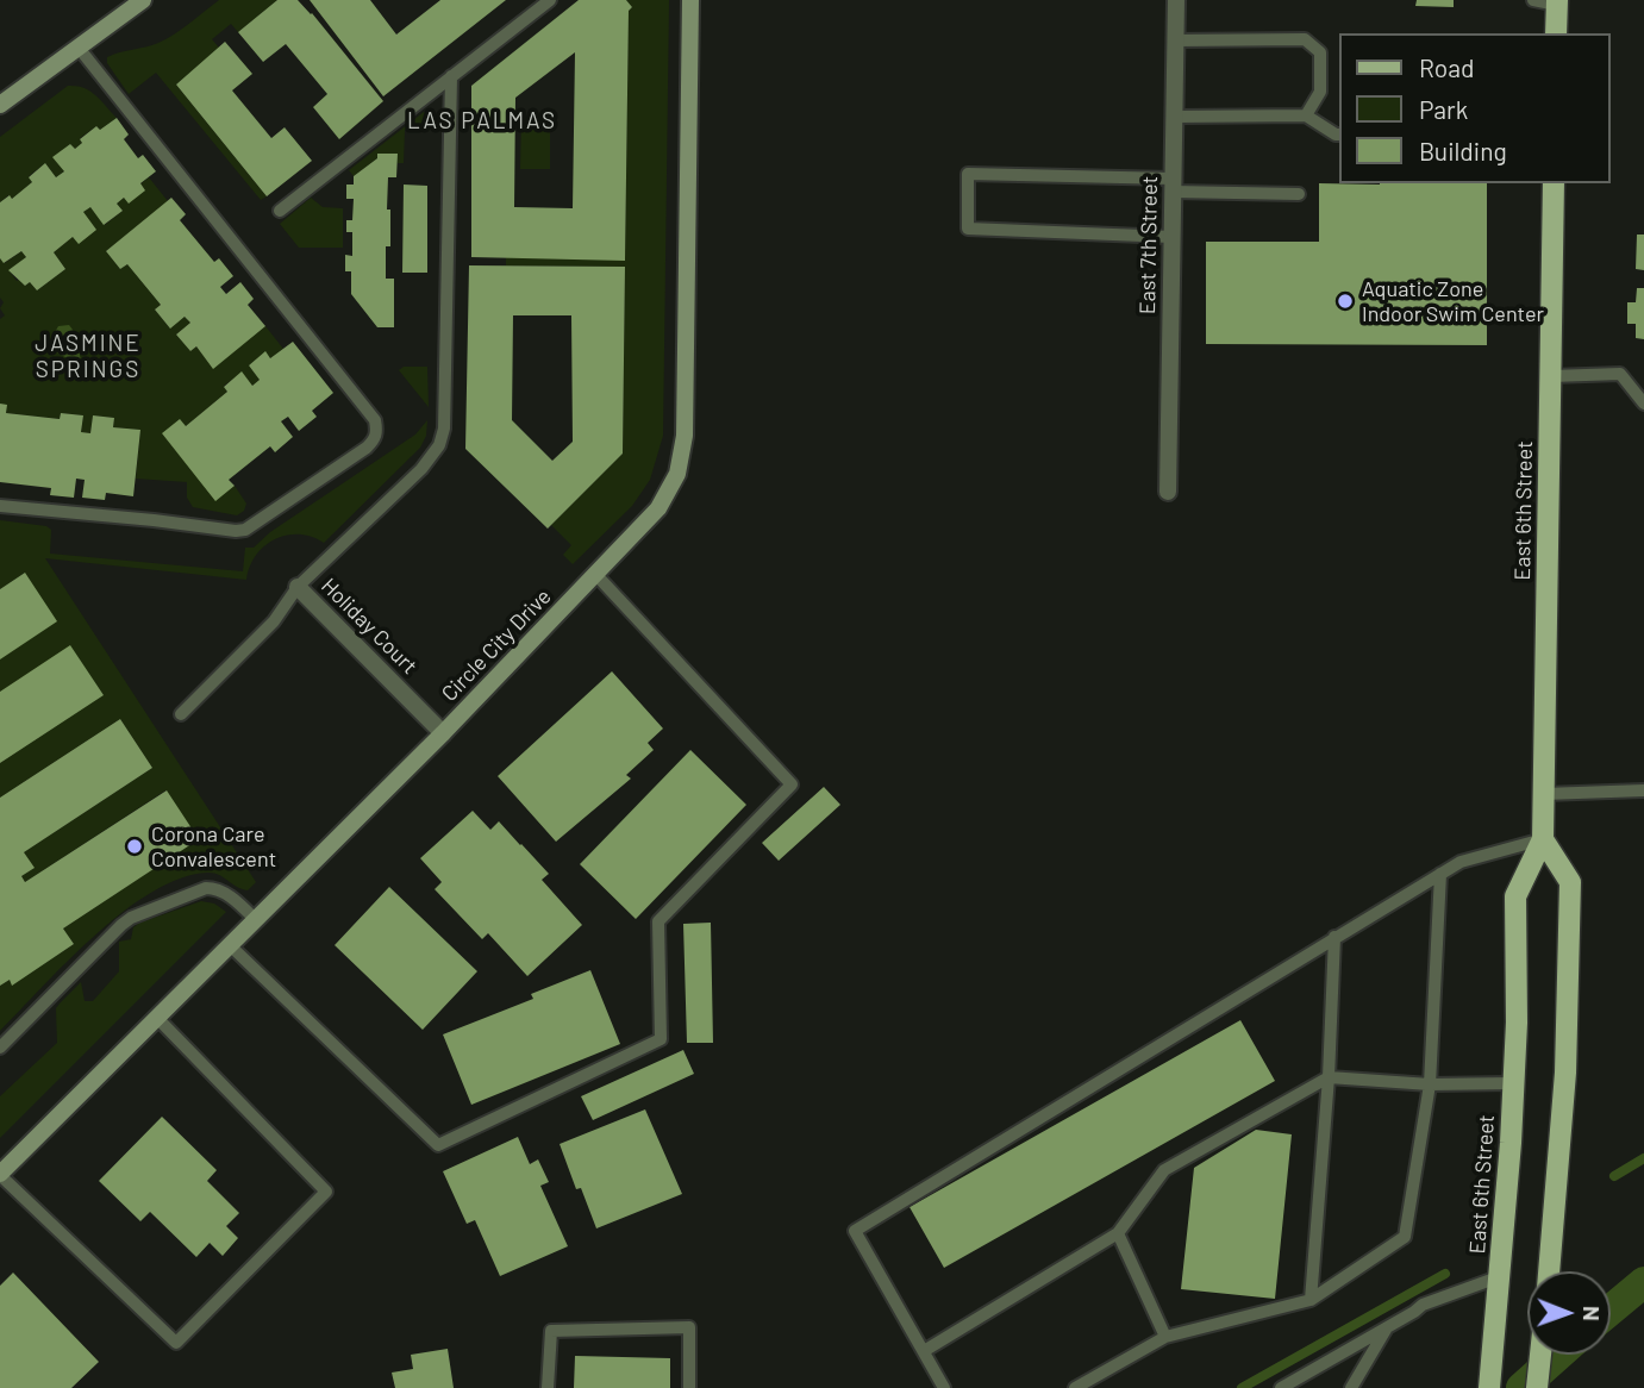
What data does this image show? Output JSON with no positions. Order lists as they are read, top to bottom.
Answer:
{
  "streets": {
    "main road": ["East 6th Street"],
    "street": ["East 7th Street", "Holiday Court", "Circle City Drive"]
  },
  "crossings": [
    ["Holiday Court", "Circle City Drive"]
  ],
  "districts": ["LAS PALMAS", "JASMINE SPRINGS"],
  "places": ["Aquatic Zone Indoor Swim Center", "Corona Care Convalescent"],
  "legend": ["Road", "Park", "Building"],
  "north": "right"
}
